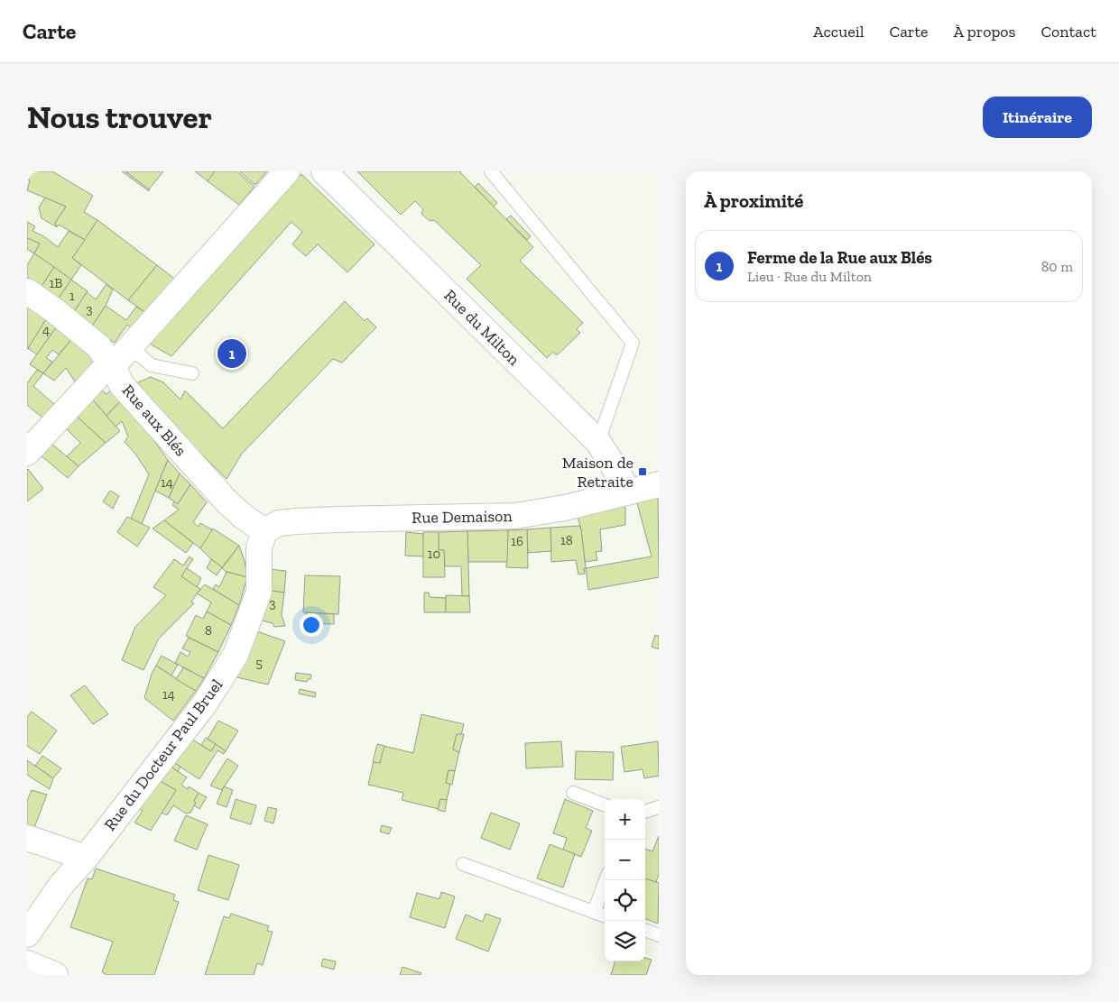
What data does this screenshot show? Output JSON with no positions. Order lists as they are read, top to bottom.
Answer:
{
  "streets": {
    "street": [
      "Rue du Milton",
      "Rue aux Blés",
      "Rue Demaison",
      "Rue du Docteur Paul Bruel"
    ]
  },
  "crossings": [
    ["Rue du Milton", "Rue Demaison"],
    ["Rue aux Blés", "Rue Demaison"],
    ["Rue aux Blés", "Rue du Docteur Paul Bruel"],
    ["Rue Demaison", "Rue du Docteur Paul Bruel"]
  ],
  "places": {
    "transit": ["Maison de Retraite"]
  },
  "house_numbers": [
    "1B",
    "1",
    "3",
    "4",
    "14",
    "18",
    "16",
    "10",
    "3",
    "8",
    "5",
    "14"
  ],
  "page": {
    "header": "Carte",
    "nav": [
      "Accueil",
      "Carte",
      "À propos",
      "Contact"
    ],
    "buttons": "Itinéraire",
    "title": "Nous trouver",
    "heading": "À proximité",
    "list": [
      {
        "mark": "1",
        "name": "Ferme de la Rue aux Blés",
        "note": "Lieu · Rue du Milton",
        "value": "80 m"
      }
    ],
    "pins": "1",
    "map_buttons": ["+", "−"]
  }
}
